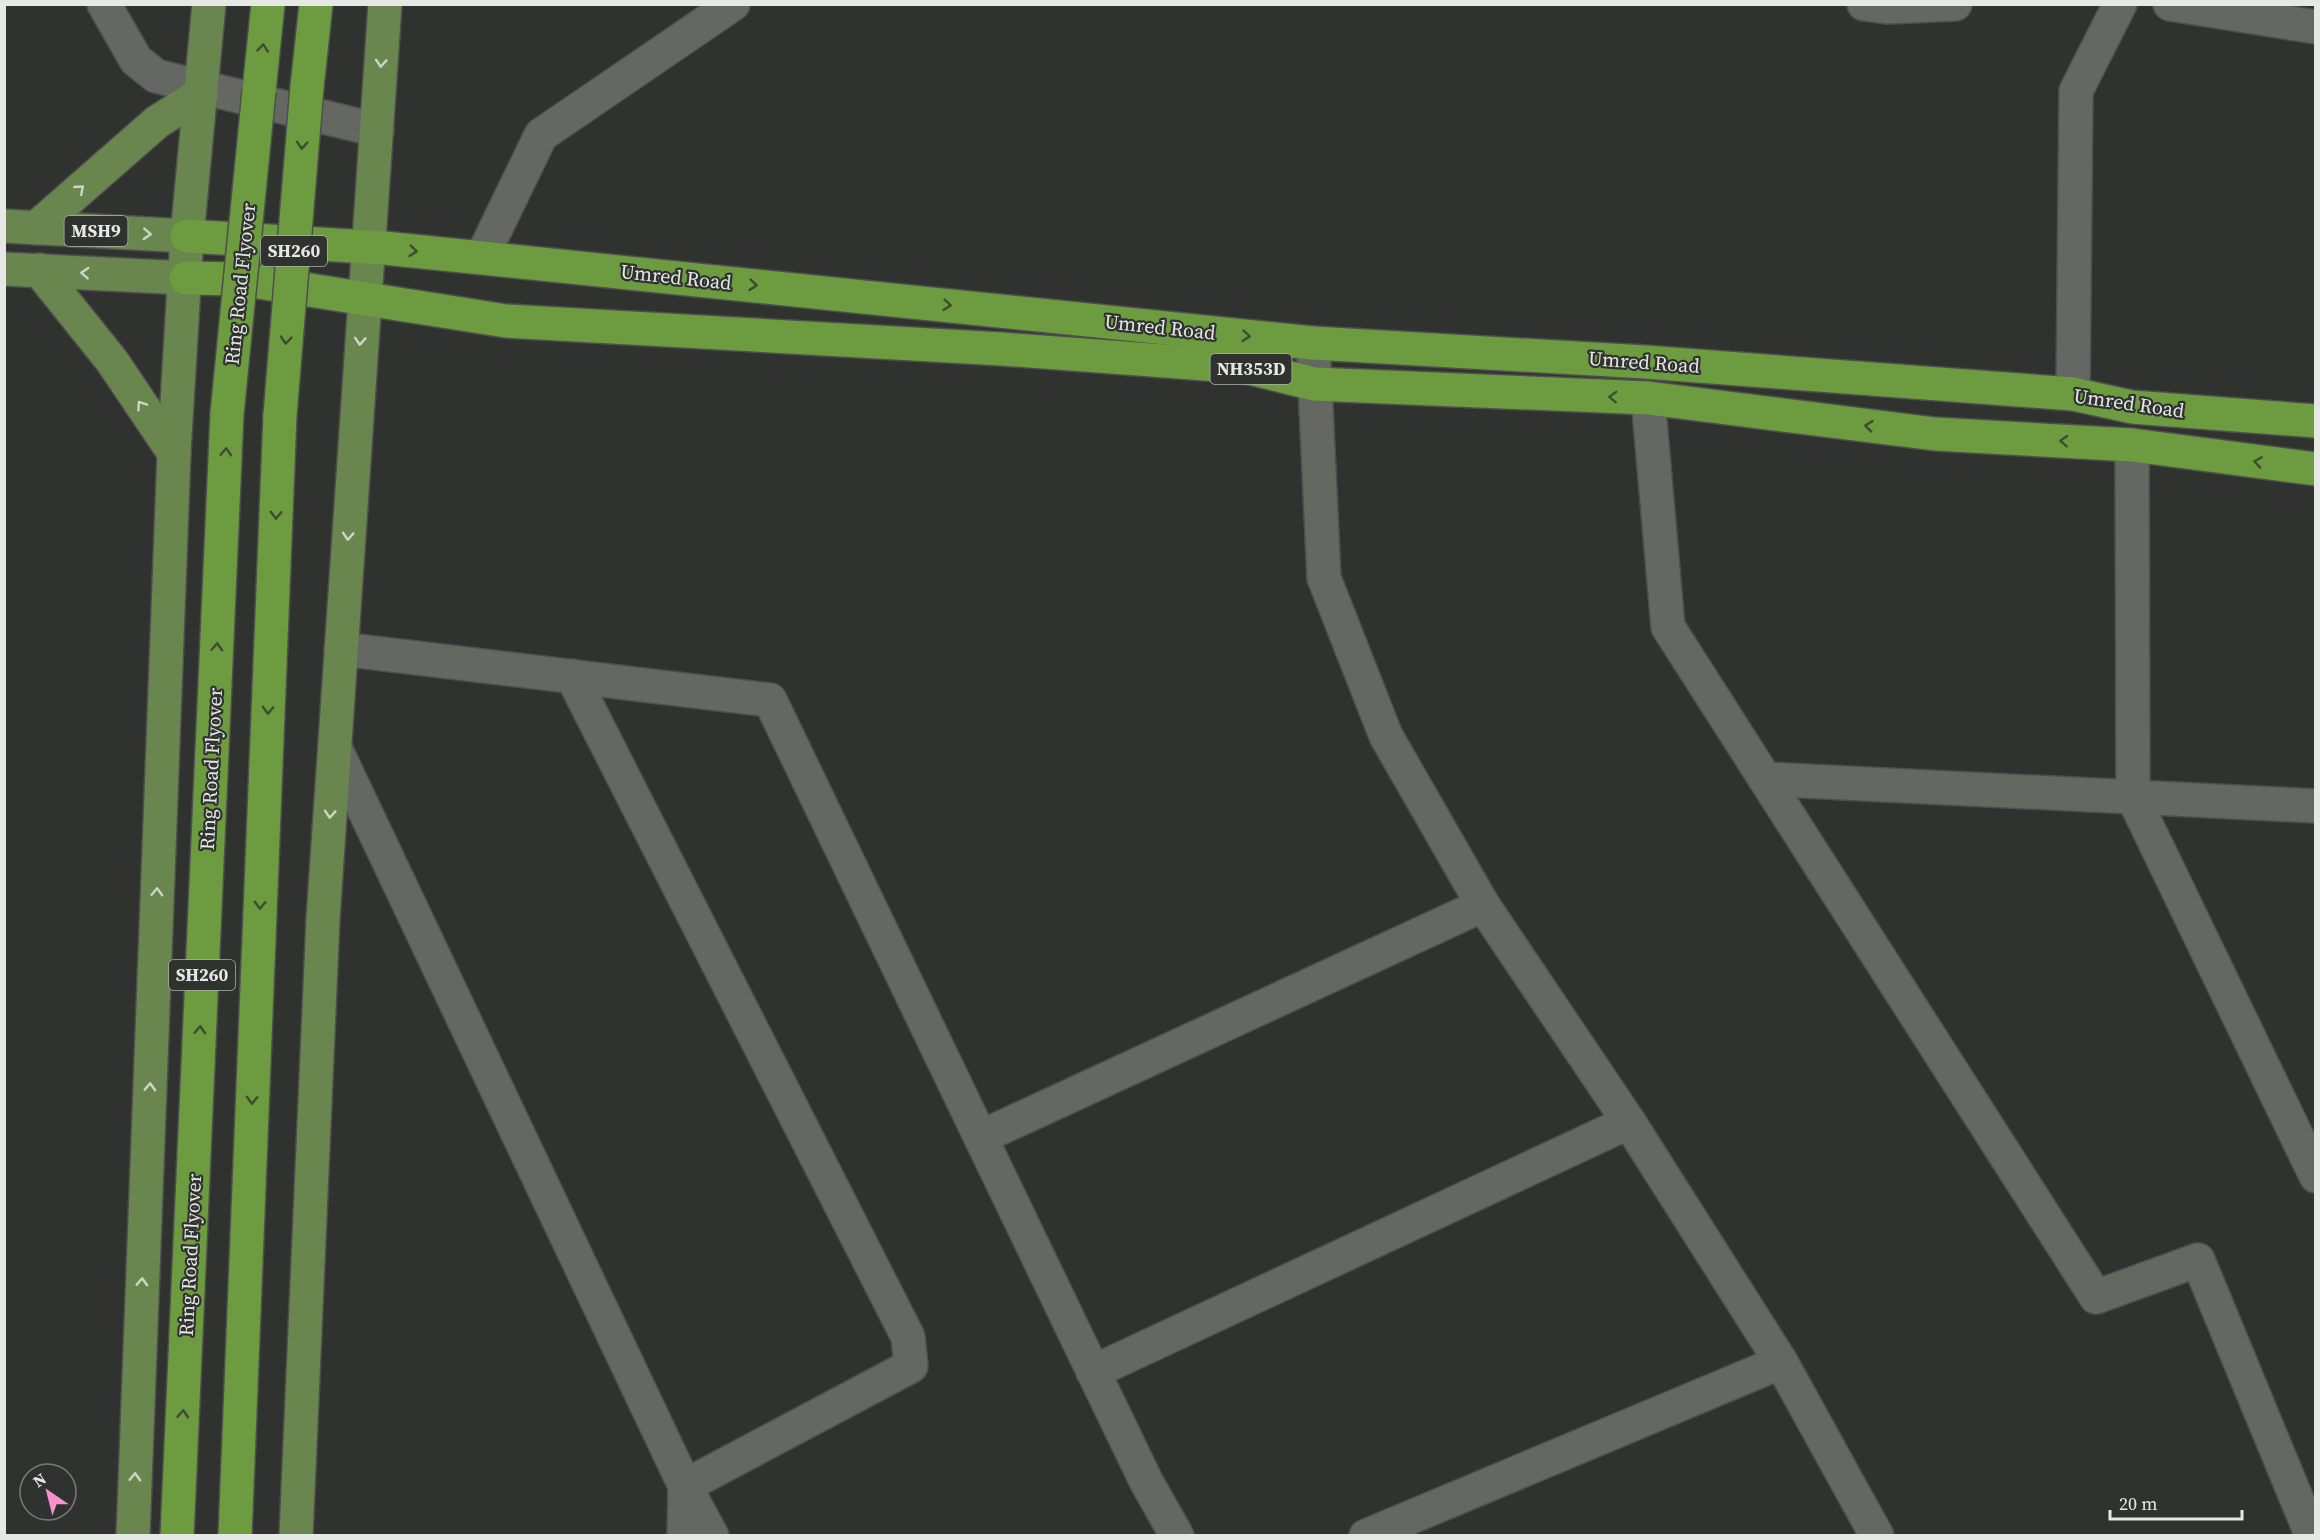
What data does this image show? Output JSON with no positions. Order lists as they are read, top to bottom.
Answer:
{
  "streets": {
    "highway": [
      "SH260",
      "Umred Road",
      "Ring Road Flyover",
      "NH353D"
    ],
    "main road": ["MSH9"]
  },
  "scale_bar": "20 m",
  "north": "top left"
}
